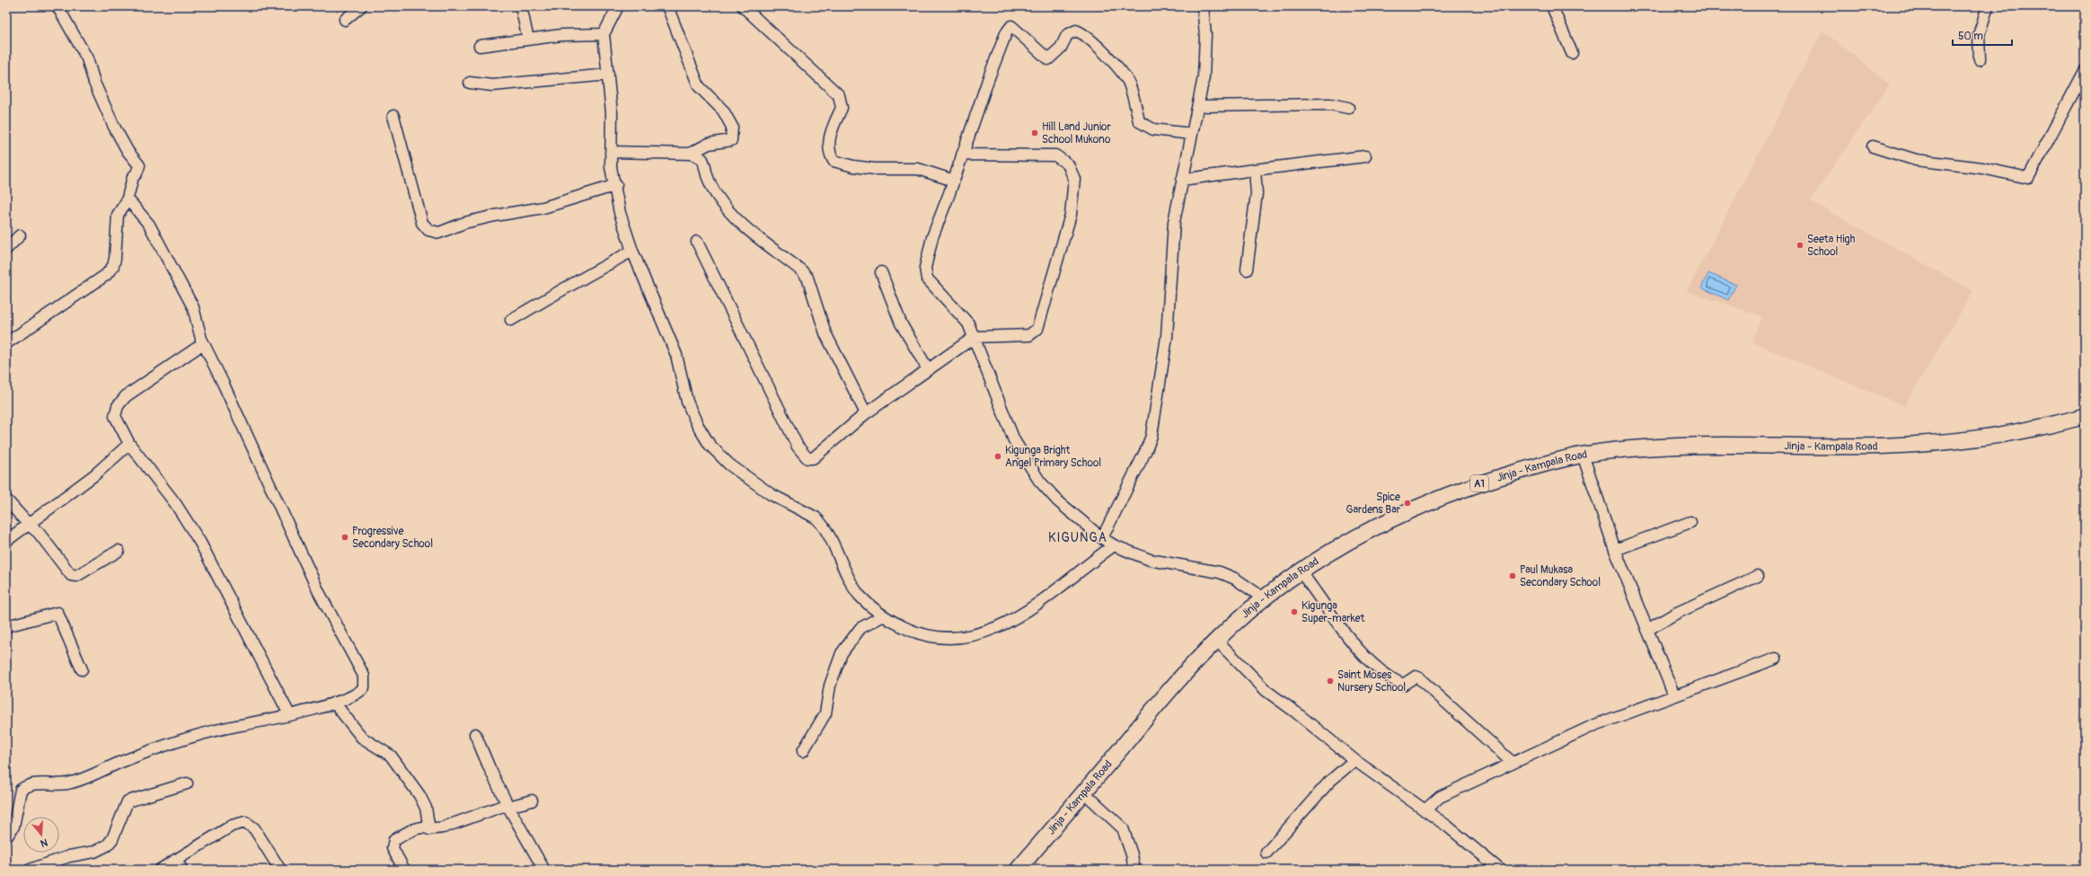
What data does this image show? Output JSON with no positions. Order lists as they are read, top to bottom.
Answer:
{
  "streets": {
    "highway": ["Jinja - Kampala Road", "A1"]
  },
  "districts": ["KIGUNGA"],
  "places": [
    "Hill Land Junior School Mukono",
    "Seeta High School",
    "Kigunga Bright Angel Primary School",
    "Spice Gardens Bar",
    "Progressive Secondary School",
    "Paul Mukasa Secondary School",
    "Kigunga Super-market",
    "Saint Moses Nursery School"
  ],
  "scale_bar": "50 m",
  "north": "bottom"
}
